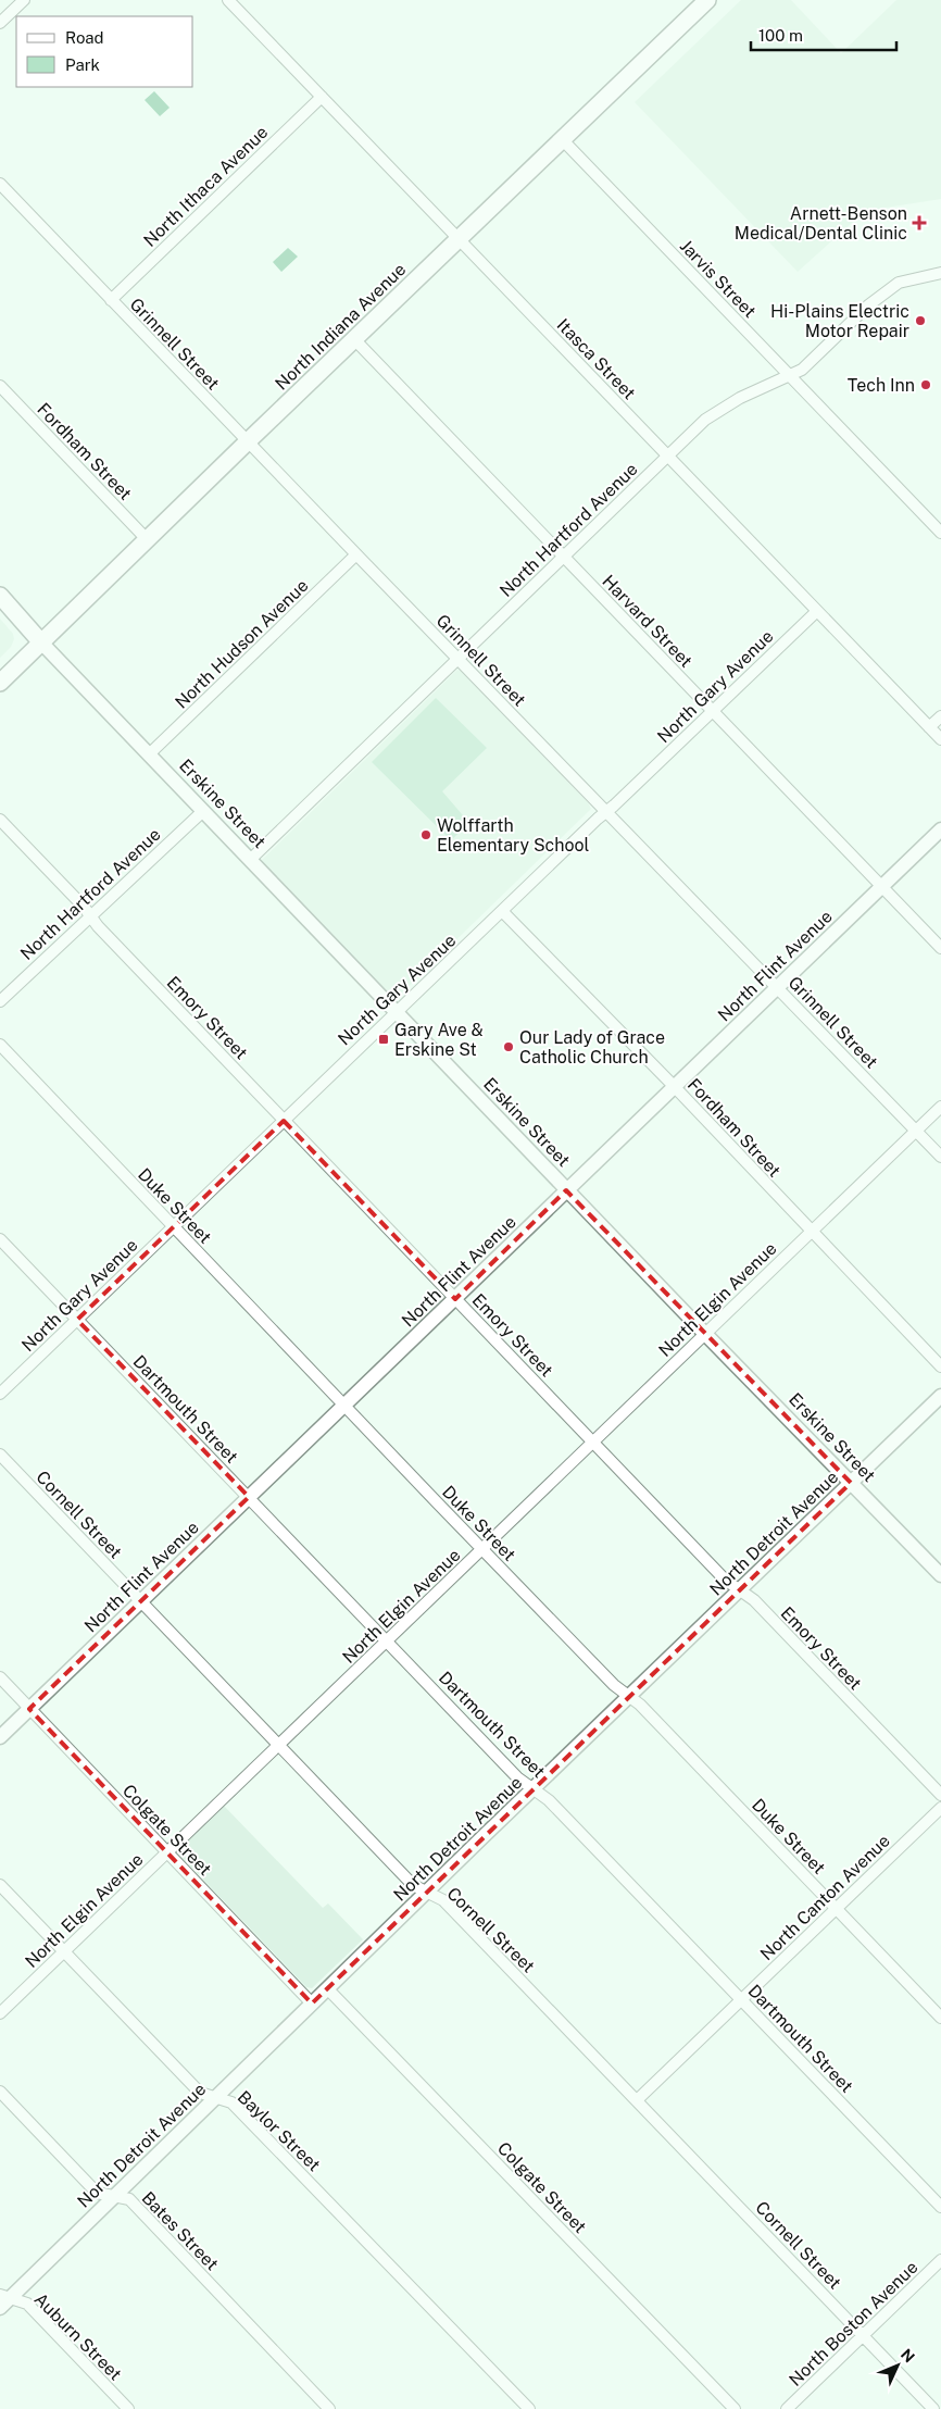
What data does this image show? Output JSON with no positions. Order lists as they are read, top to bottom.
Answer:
{
  "streets": {
    "main road": ["North Indiana Avenue", "Erskine Street"],
    "street": [
      "North Ithaca Avenue",
      "Jarvis Street",
      "Grinnell Street",
      "Itasca Street",
      "Fordham Street",
      "North Hartford Avenue",
      "Harvard Street",
      "North Hudson Avenue",
      "North Gary Avenue",
      "North Flint Avenue",
      "Emory Street",
      "Duke Street",
      "North Elgin Avenue",
      "Dartmouth Street",
      "Cornell Street",
      "North Detroit Avenue",
      "Colgate Street",
      "North Canton Avenue",
      "Baylor Street",
      "Bates Street",
      "North Boston Avenue",
      "Auburn Street"
    ]
  },
  "crossings": [
    ["North Ithaca Avenue", "Grinnell Street"],
    ["North Ithaca Avenue", "Itasca Street"],
    ["Jarvis Street", "North Indiana Avenue"],
    ["Jarvis Street", "North Hartford Avenue"],
    ["North Indiana Avenue", "Grinnell Street"],
    ["North Indiana Avenue", "Itasca Street"],
    ["North Indiana Avenue", "Fordham Street"],
    ["North Indiana Avenue", "Harvard Street"],
    ["North Indiana Avenue", "Erskine Street"],
    ["Grinnell Street", "North Hartford Avenue"],
    ["Grinnell Street", "North Hudson Avenue"],
    ["Grinnell Street", "North Gary Avenue"],
    ["Grinnell Street", "North Flint Avenue"],
    ["Grinnell Street", "North Elgin Avenue"],
    ["Itasca Street", "North Hartford Avenue"],
    ["Itasca Street", "North Gary Avenue"],
    ["Fordham Street", "North Gary Avenue"],
    ["Fordham Street", "North Flint Avenue"],
    ["Fordham Street", "North Elgin Avenue"],
    ["North Hartford Avenue", "Harvard Street"],
    ["North Hartford Avenue", "Erskine Street"],
    ["North Hartford Avenue", "Emory Street"],
    ["Harvard Street", "North Gary Avenue"],
    ["Harvard Street", "North Flint Avenue"],
    ["North Hudson Avenue", "Erskine Street"],
    ["North Gary Avenue", "Erskine Street"],
    ["North Gary Avenue", "Emory Street"],
    ["North Gary Avenue", "Duke Street"],
    ["North Gary Avenue", "Dartmouth Street"],
    ["Erskine Street", "North Flint Avenue"],
    ["Erskine Street", "North Elgin Avenue"],
    ["Erskine Street", "North Detroit Avenue"],
    ["North Flint Avenue", "Emory Street"],
    ["North Flint Avenue", "Duke Street"],
    ["North Flint Avenue", "Dartmouth Street"],
    ["North Flint Avenue", "Cornell Street"],
    ["North Flint Avenue", "Colgate Street"],
    ["Emory Street", "North Elgin Avenue"],
    ["Emory Street", "North Detroit Avenue"],
    ["Duke Street", "North Elgin Avenue"],
    ["Duke Street", "North Detroit Avenue"],
    ["Duke Street", "North Canton Avenue"],
    ["North Elgin Avenue", "Dartmouth Street"],
    ["North Elgin Avenue", "Cornell Street"],
    ["North Elgin Avenue", "Colgate Street"],
    ["North Elgin Avenue", "Baylor Street"],
    ["Dartmouth Street", "North Detroit Avenue"],
    ["Dartmouth Street", "North Canton Avenue"],
    ["Cornell Street", "North Detroit Avenue"],
    ["Cornell Street", "North Canton Avenue"],
    ["Cornell Street", "North Boston Avenue"],
    ["North Detroit Avenue", "Colgate Street"],
    ["North Detroit Avenue", "Baylor Street"],
    ["North Detroit Avenue", "Bates Street"],
    ["North Detroit Avenue", "Auburn Street"]
  ],
  "places": {
    "health": ["Arnett-Benson Medical/Dental Clinic"],
    "other": [
      "Hi-Plains Electric Motor Repair",
      "Tech Inn",
      "Wolffarth Elementary School",
      "Our Lady of Grace Catholic Church"
    ],
    "transit": ["Gary Ave & Erskine St"]
  },
  "legend": ["Road", "Park"],
  "scale_bar": "100 m",
  "north": "top right"
}
